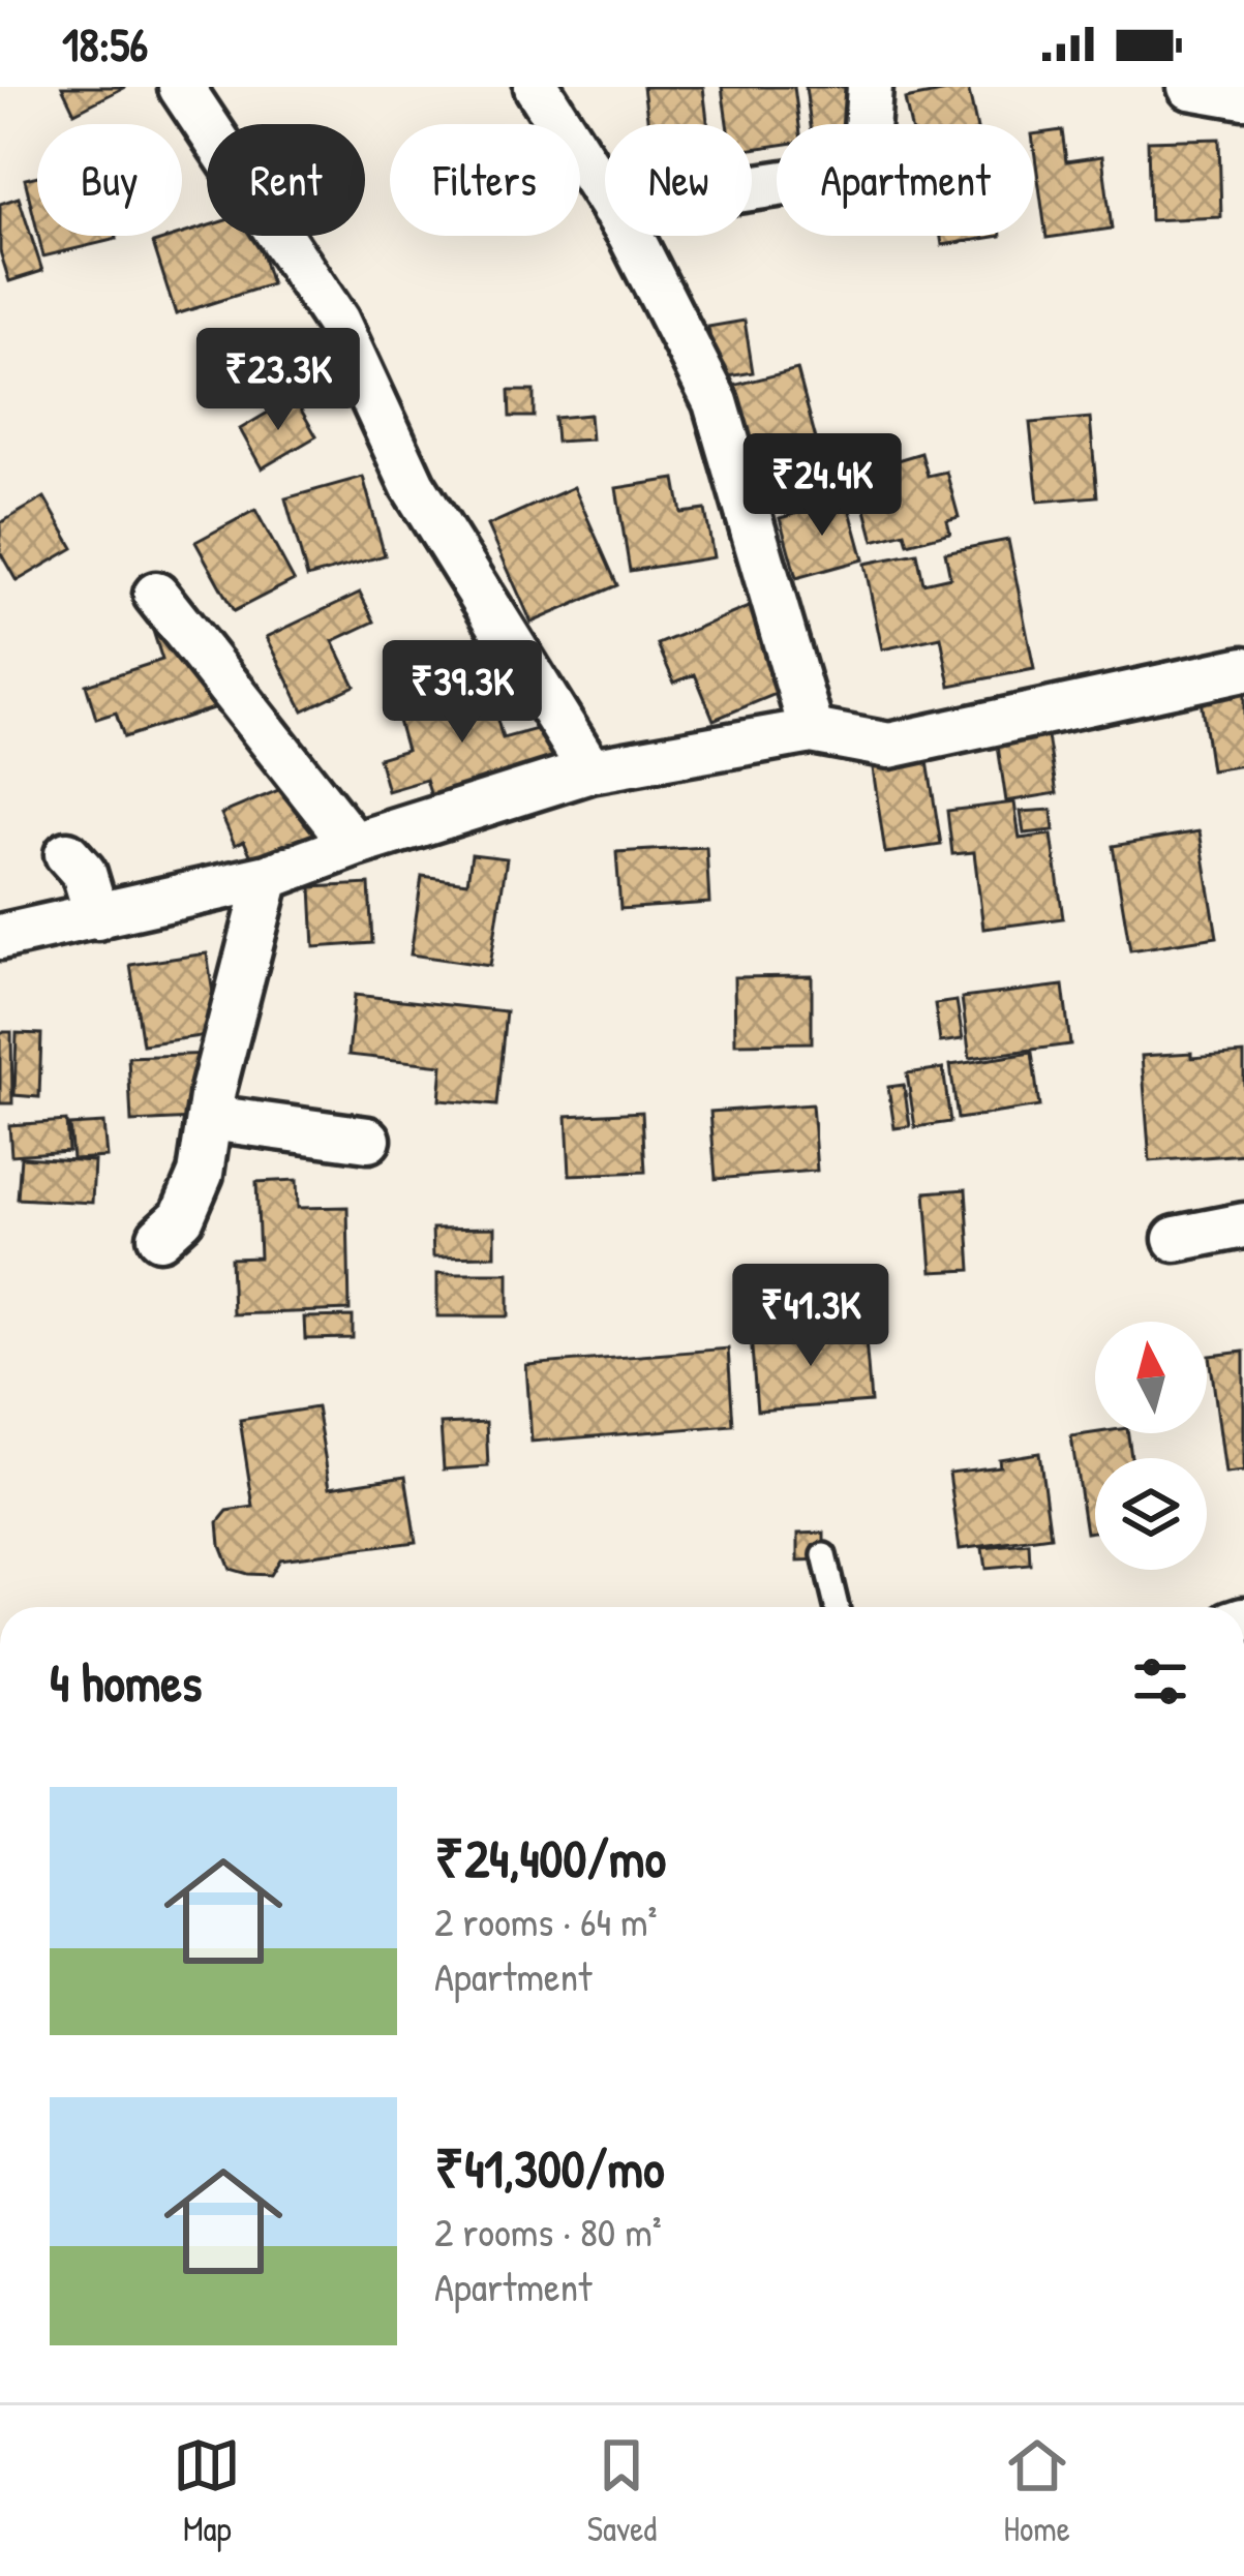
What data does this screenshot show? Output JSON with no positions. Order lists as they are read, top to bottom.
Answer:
{
  "north": "top",
  "page": {
    "status": "18:56",
    "chip": [
      "Buy",
      "Rent",
      "Filters",
      "New",
      "Apartment"
    ],
    "price": [
      "₹23.3K",
      "₹24.4K",
      "₹39.3K",
      "₹41.3K"
    ],
    "heading": "4 homes",
    "list": [
      {
        "name": "₹24,400/mo",
        "note": "2 rooms · 64 m² · Apartment"
      },
      {
        "name": "₹41,300/mo",
        "note": "2 rooms · 80 m² · Apartment"
      }
    ],
    "tabs": ["Map", "Saved", "Home"]
  }
}
